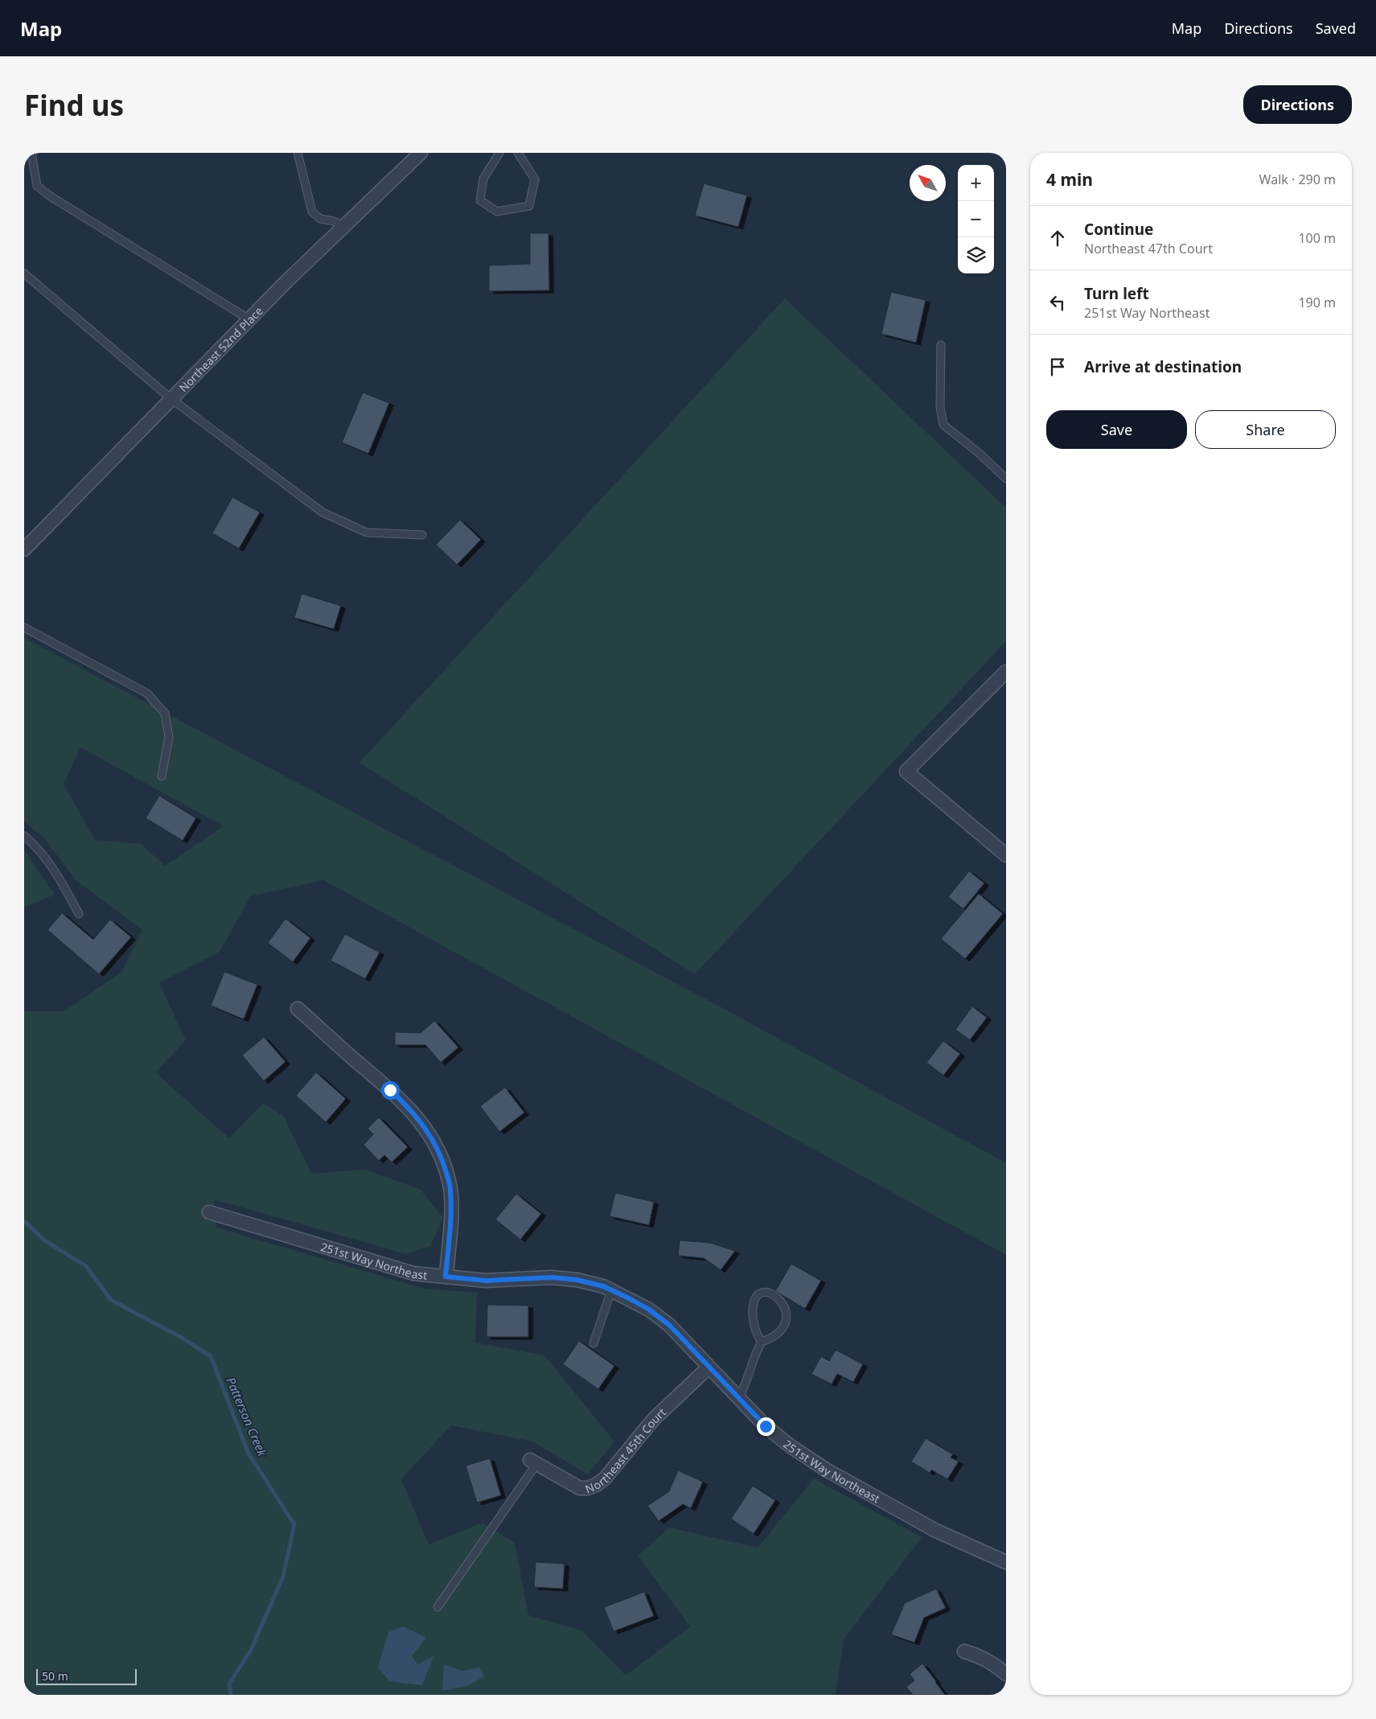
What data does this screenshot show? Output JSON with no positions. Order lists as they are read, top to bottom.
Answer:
{
  "streets": {
    "street": ["Northeast 52nd Place", "251st Way Northeast", "Northeast 45th Court"]
  },
  "crossings": [
    ["251st Way Northeast", "Northeast 45th Court"]
  ],
  "water": ["Patterson Creek"],
  "scale_bar": "50 m",
  "north": "top left",
  "page": {
    "header": "Map",
    "nav": ["Map", "Directions", "Saved"],
    "buttons": [
      "Directions",
      ["Save", "Share"]
    ],
    "title": "Find us",
    "heading": ["4 min", "Walk · 290 m"],
    "map_buttons": ["+", "−"],
    "list": [
      ["Continue", "Northeast 47th Court", "100 m"],
      ["Turn left", "251st Way Northeast", "190 m"],
      "Arrive at destination"
    ],
    "scale": "50 m"
  }
}
